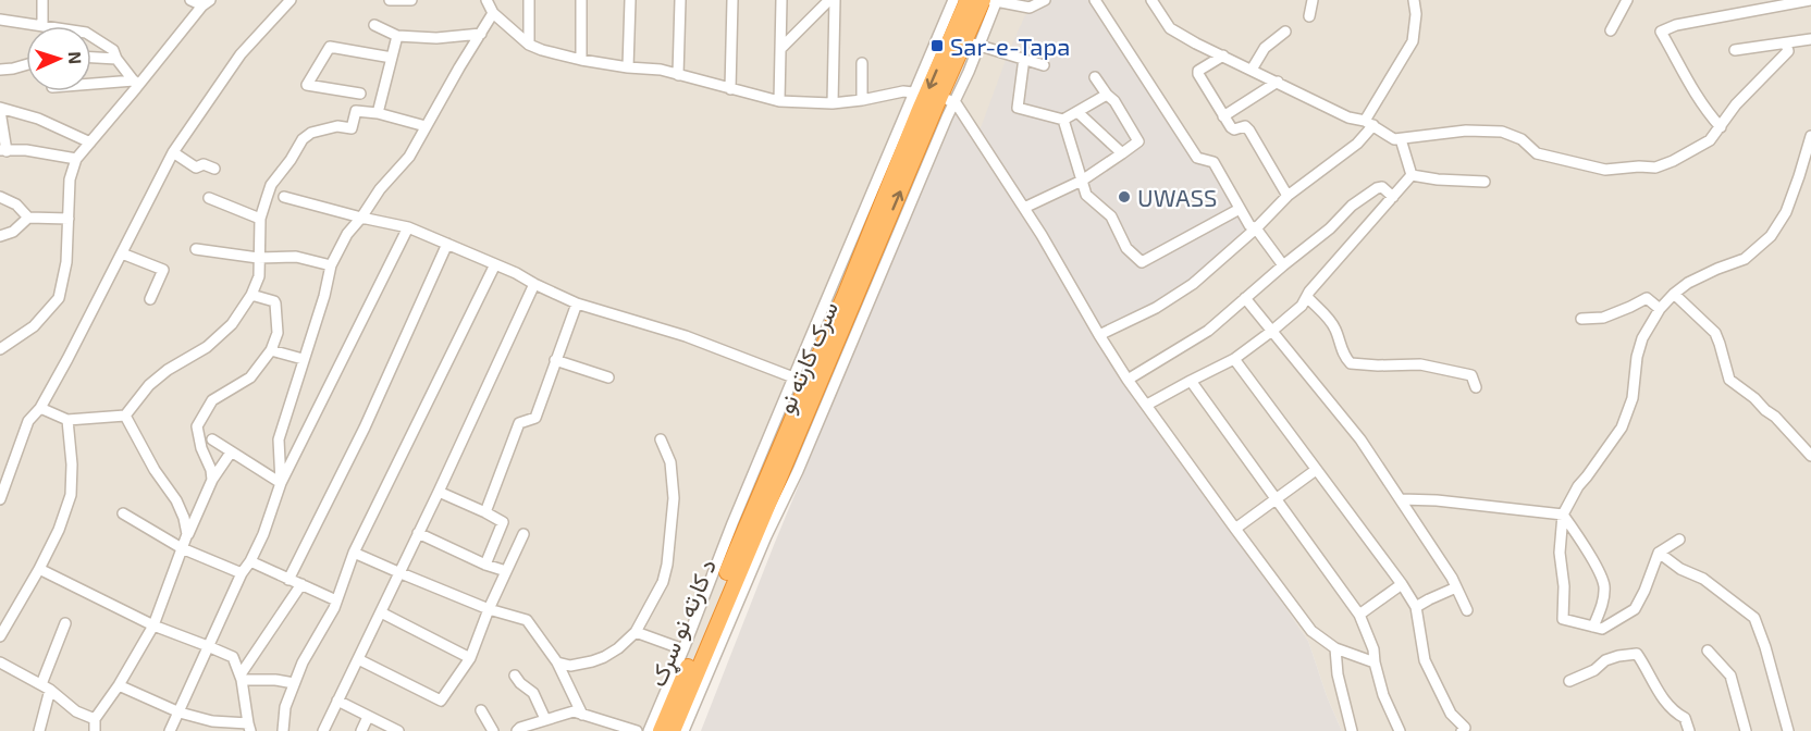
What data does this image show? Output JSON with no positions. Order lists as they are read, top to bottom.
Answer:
{
  "streets": {
    "highway": ["سرک کارته نو", "د کارته نو سړک"]
  },
  "crossings": [
    ["سرک کارته نو", "د کارته نو سړک"]
  ],
  "places": {
    "transit": ["Sar-e-Tapa"],
    "other": ["UWASS"]
  },
  "north": "right"
}
